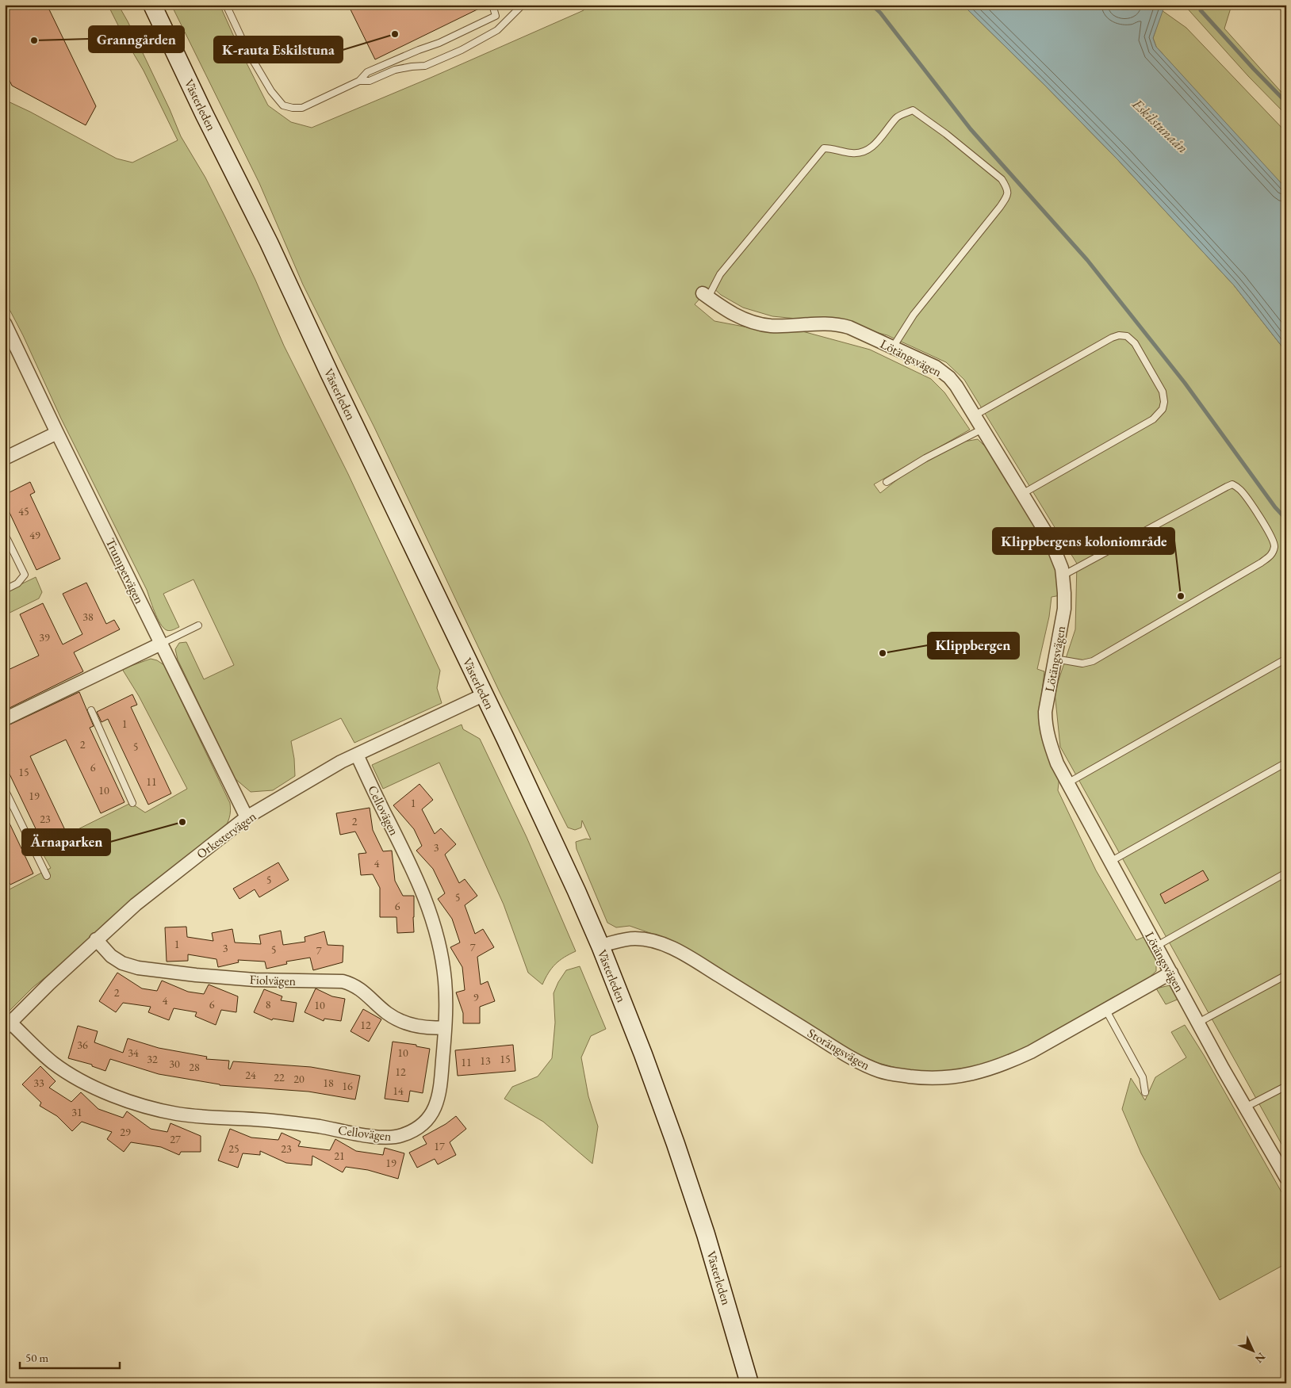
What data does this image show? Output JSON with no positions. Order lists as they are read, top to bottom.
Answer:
{
  "streets": {
    "main road": ["Västerleden"],
    "street": [
      "Lötängsvägen",
      "Trumpetvägen",
      "Cellovägen",
      "Orkestervägen",
      "Fiolvägen",
      "Storängsvägen"
    ]
  },
  "crossings": [
    ["Västerleden", "Orkestervägen"],
    ["Västerleden", "Storängsvägen"],
    ["Lötängsvägen", "Storängsvägen"],
    ["Trumpetvägen", "Orkestervägen"],
    ["Cellovägen", "Orkestervägen"],
    ["Cellovägen", "Fiolvägen"],
    ["Orkestervägen", "Fiolvägen"]
  ],
  "water": ["Eskilstunaån"],
  "places": [
    "K-rauta Eskilstuna",
    "Granngården",
    "Klippbergens koloniområde",
    "Klippbergen",
    "Ärnaparken"
  ],
  "house_numbers": [
    "45",
    "49",
    "38",
    "39",
    "1",
    "2",
    "5",
    "6",
    "15",
    "11",
    "10",
    "19",
    "1",
    "23",
    "2",
    "3",
    "4",
    "5",
    "5",
    "6",
    "1",
    "7",
    "3",
    "5",
    "7",
    "2",
    "9",
    "4",
    "6",
    "8",
    "10",
    "12",
    "36",
    "34",
    "10",
    "32",
    "15",
    "13",
    "11",
    "30",
    "28",
    "12",
    "24",
    "22",
    "20",
    "33",
    "18",
    "16",
    "14",
    "31",
    "29",
    "27",
    "17",
    "25",
    "23",
    "21",
    "19"
  ],
  "scale_bar": "50 m",
  "north": "bottom right"
}
